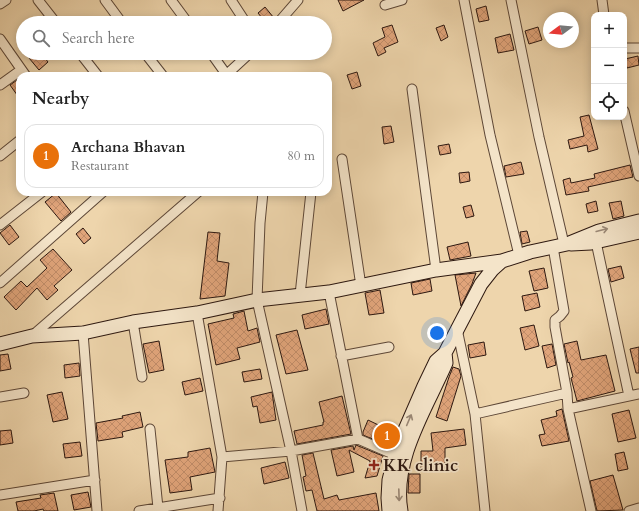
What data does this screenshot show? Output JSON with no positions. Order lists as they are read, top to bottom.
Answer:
{
  "places": {
    "health": ["KK clinic"]
  },
  "north": "left",
  "page": {
    "map_buttons": ["+", "−"],
    "search": "Search here",
    "heading": "Nearby",
    "list": [
      {
        "mark": "1",
        "name": "Archana Bhavan",
        "note": "Restaurant",
        "value": "80 m"
      }
    ],
    "pins": "1"
  }
}
